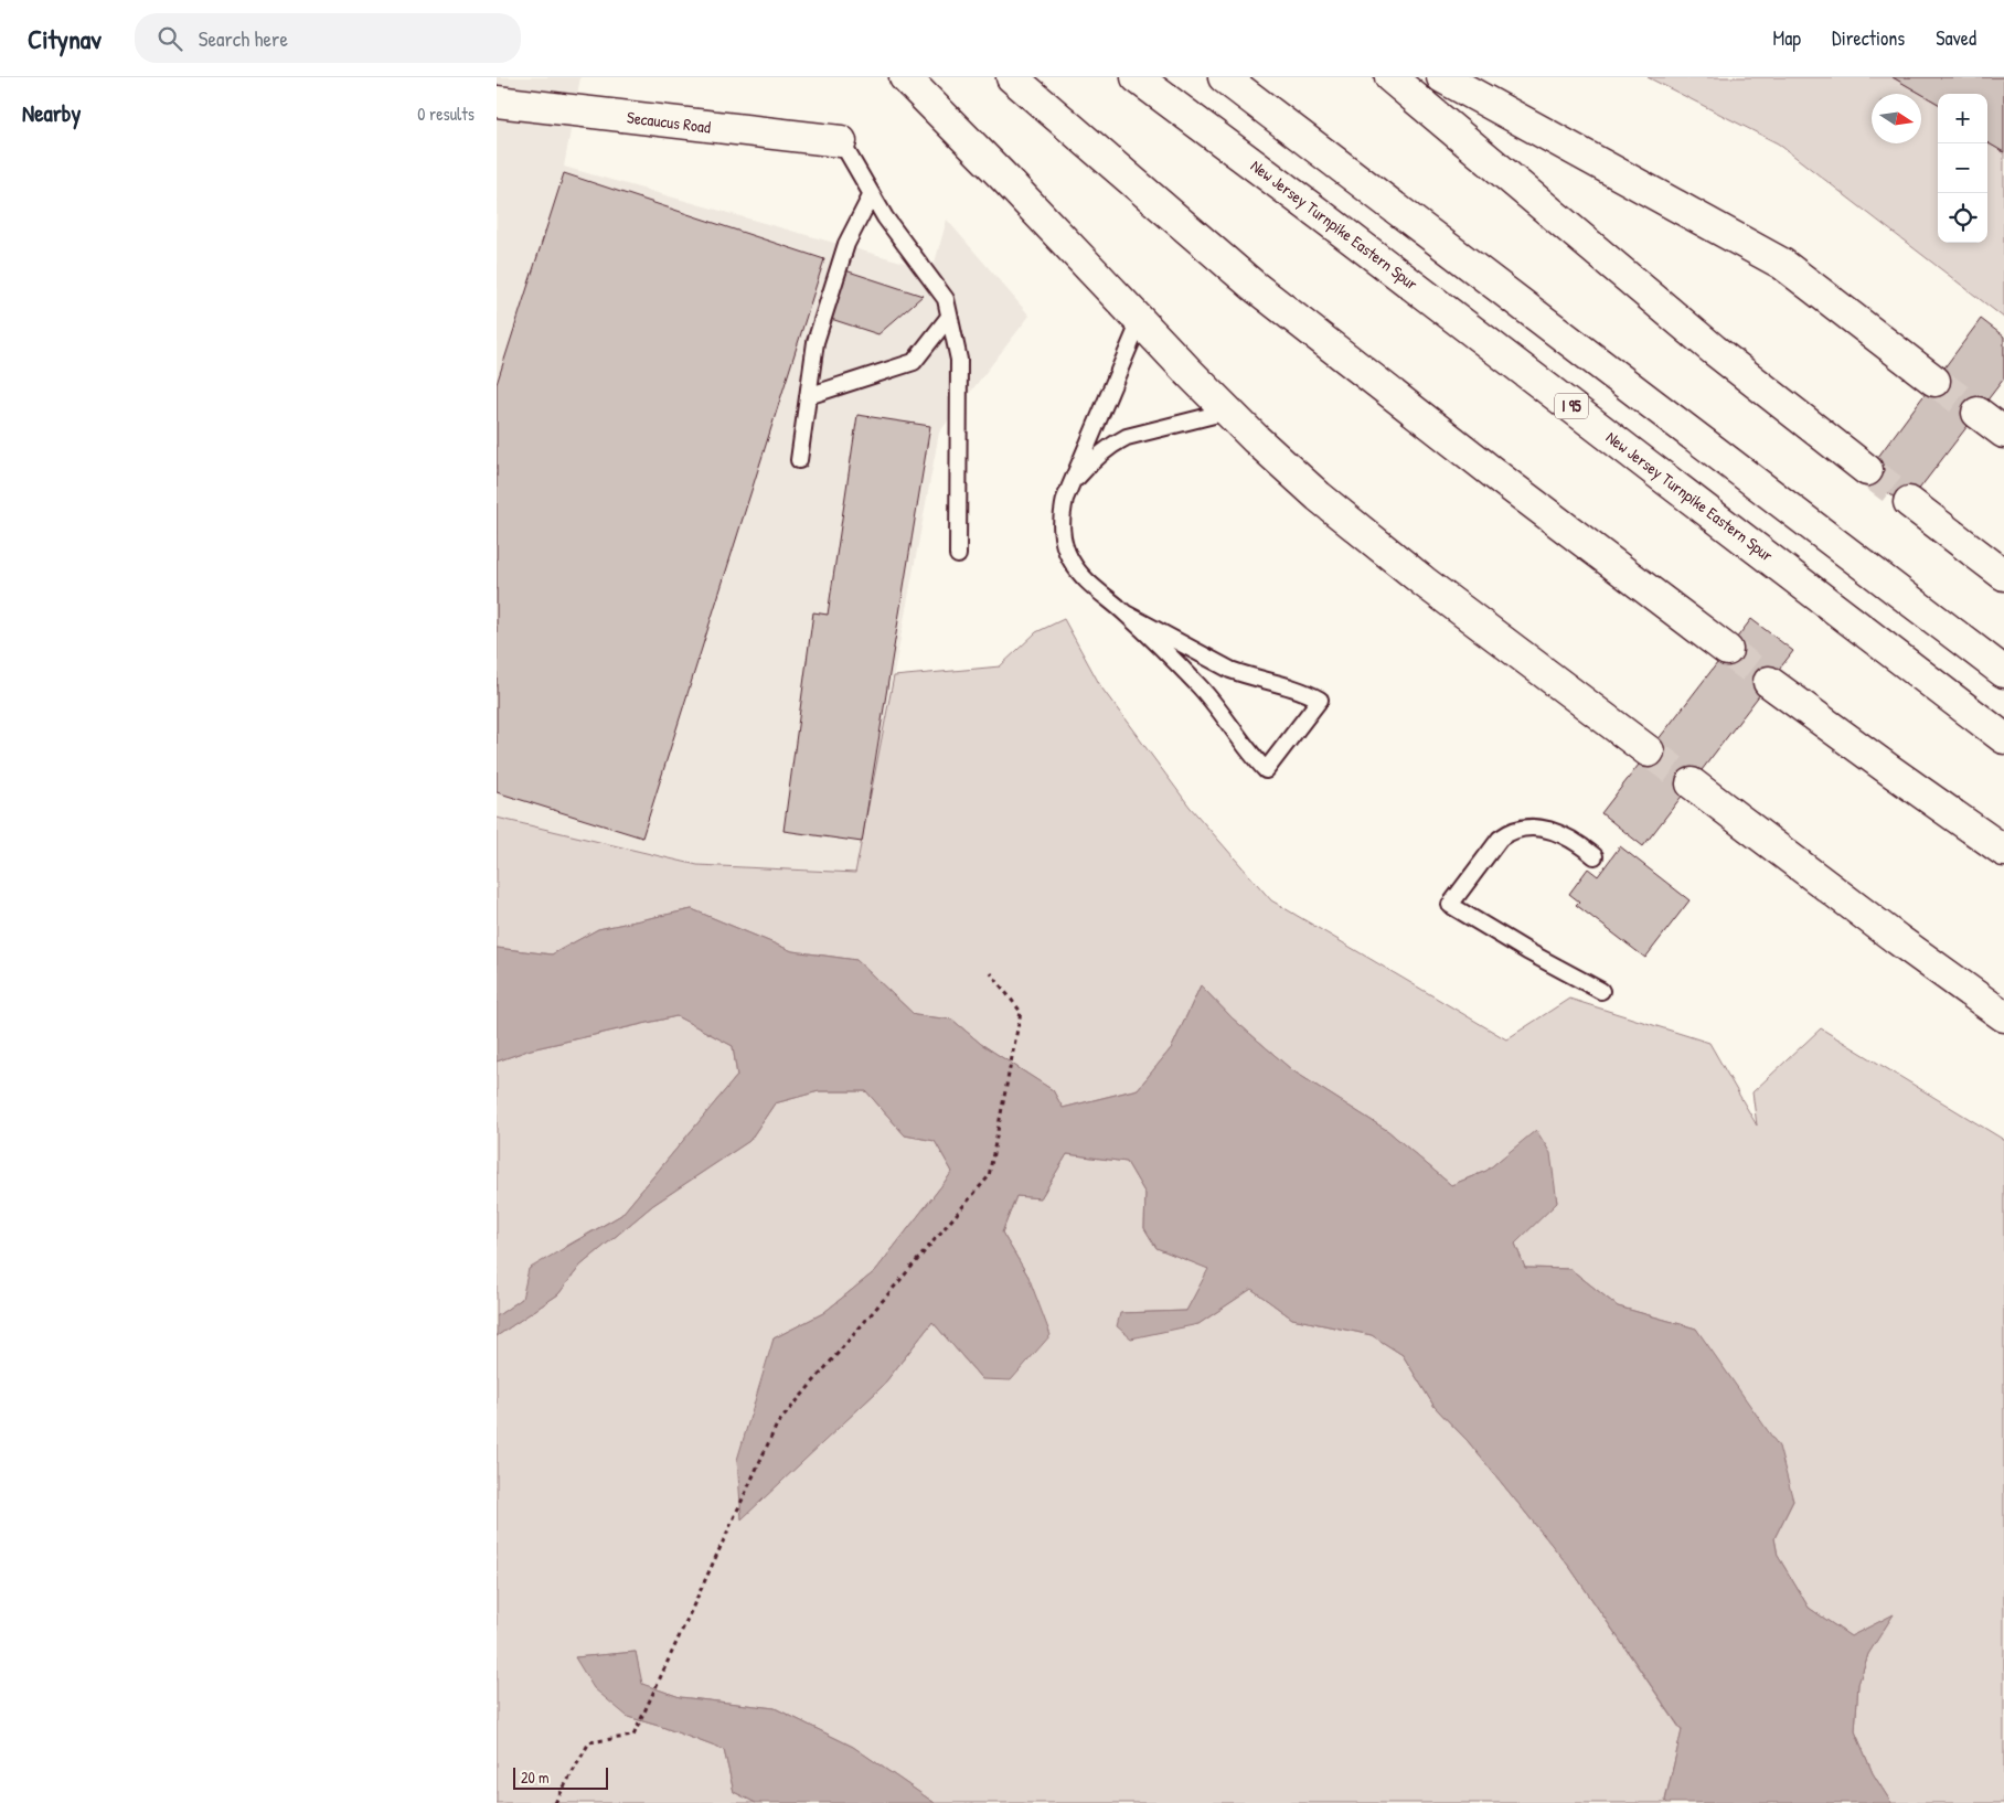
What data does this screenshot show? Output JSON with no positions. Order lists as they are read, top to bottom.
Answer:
{
  "streets": {
    "main road": ["Secaucus Road", "New Jersey Turnpike Eastern Spur", "I 95"]
  },
  "scale_bar": "20 m",
  "north": "right",
  "page": {
    "header": "Citynav",
    "search": "Search here",
    "nav": ["Map", "Directions", "Saved"],
    "heading": ["Nearby", "0 results"],
    "map_buttons": ["+", "−"],
    "scale": "20 m"
  }
}
